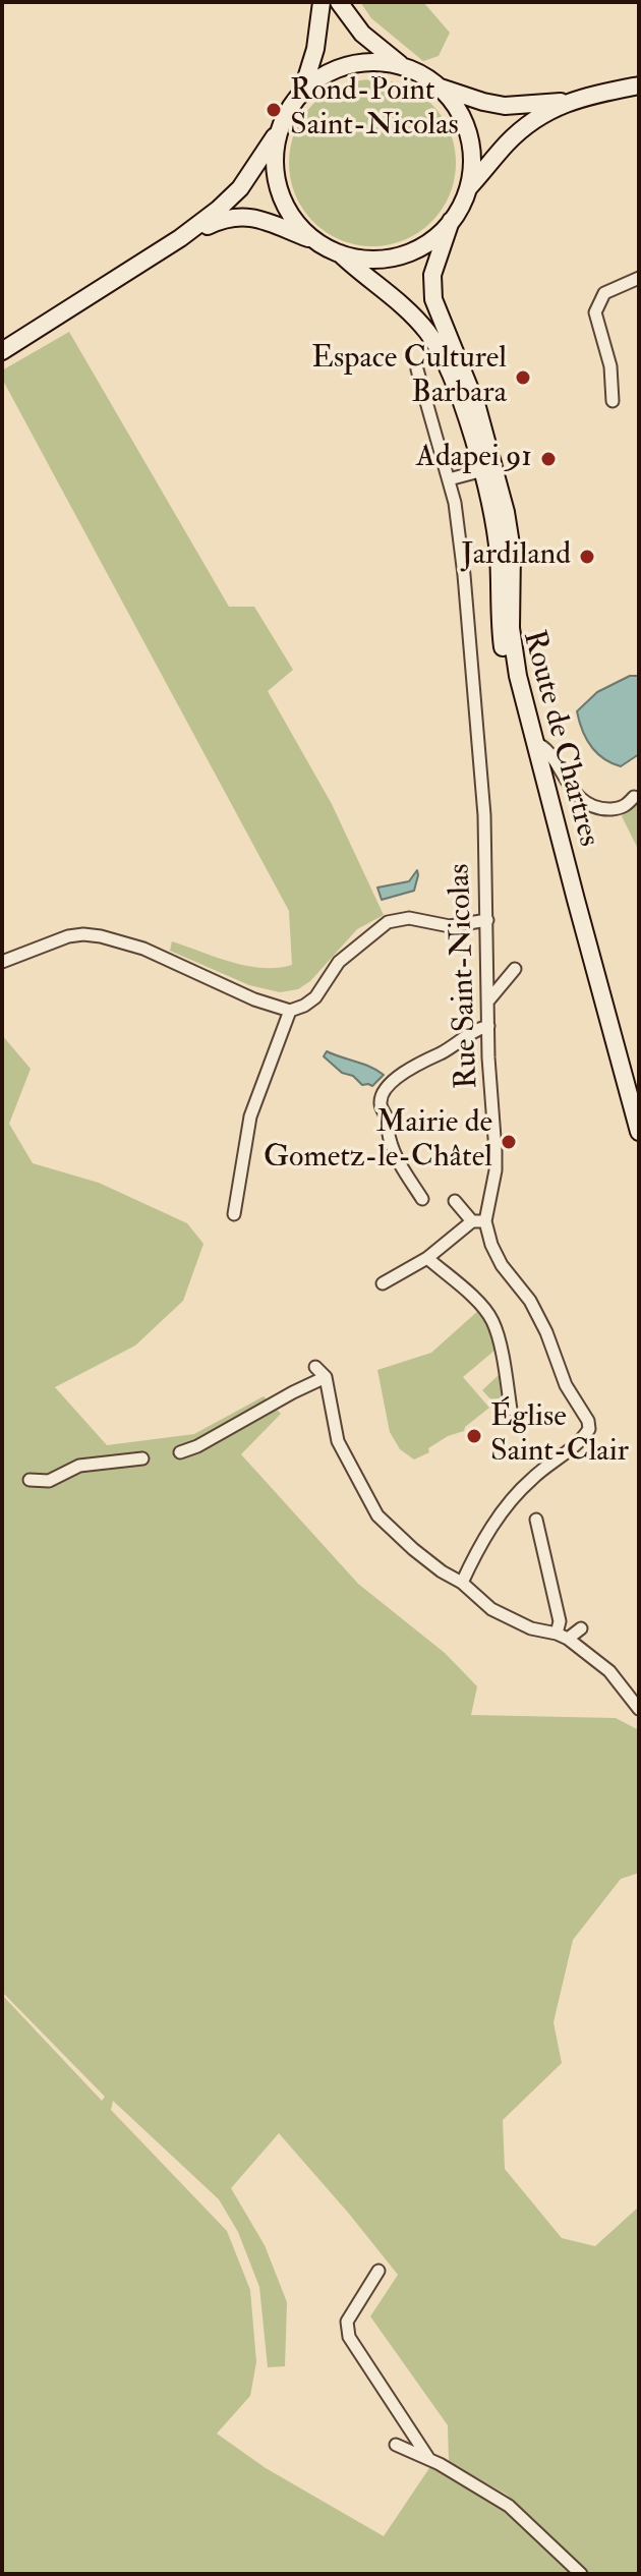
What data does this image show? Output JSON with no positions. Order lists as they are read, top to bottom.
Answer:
{
  "streets": {
    "main road": ["Route de Chartres"],
    "street": ["Rue Saint-Nicolas"]
  },
  "places": [
    "Rond-Point Saint-Nicolas",
    "Espace Culturel Barbara",
    "Adapei 91",
    "Jardiland",
    "Mairie de Gometz-le-Châtel",
    "Église Saint-Clair"
  ]
}
